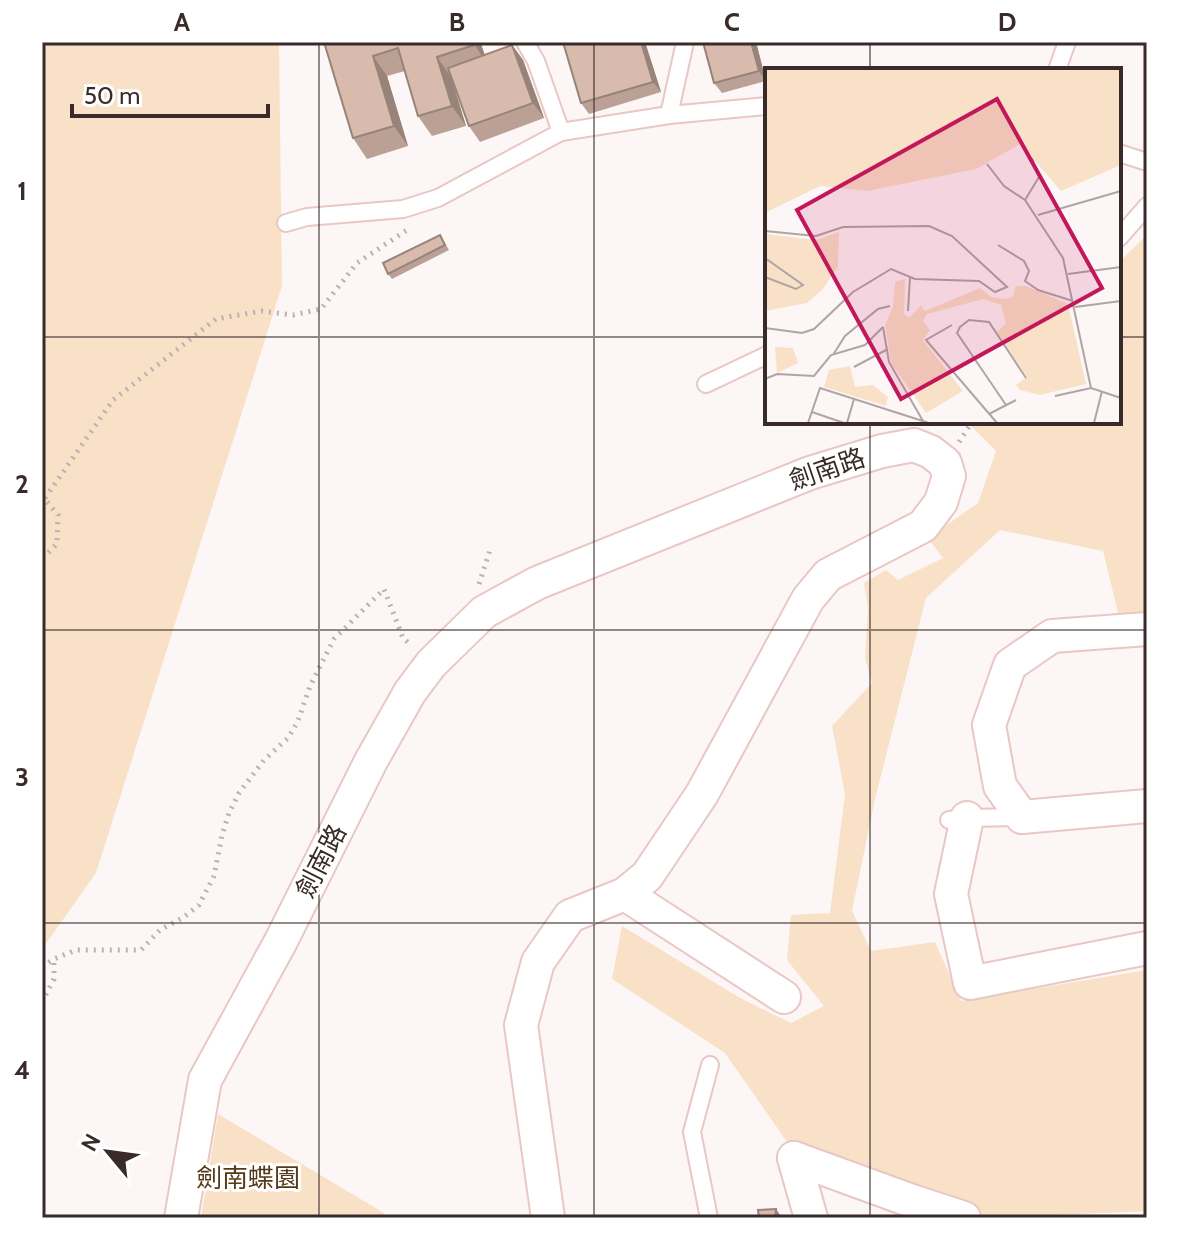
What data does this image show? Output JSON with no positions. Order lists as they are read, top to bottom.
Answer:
{
  "streets": {
    "street": ["劍南路"]
  },
  "parks": ["劍南蝶園"],
  "scale_bar": "50 m",
  "north": "top left",
  "grid": {
    "columns": [
      "A",
      "B",
      "C",
      "D"
    ],
    "rows": [
      "1",
      "2",
      "3",
      "4"
    ]
  }
}
